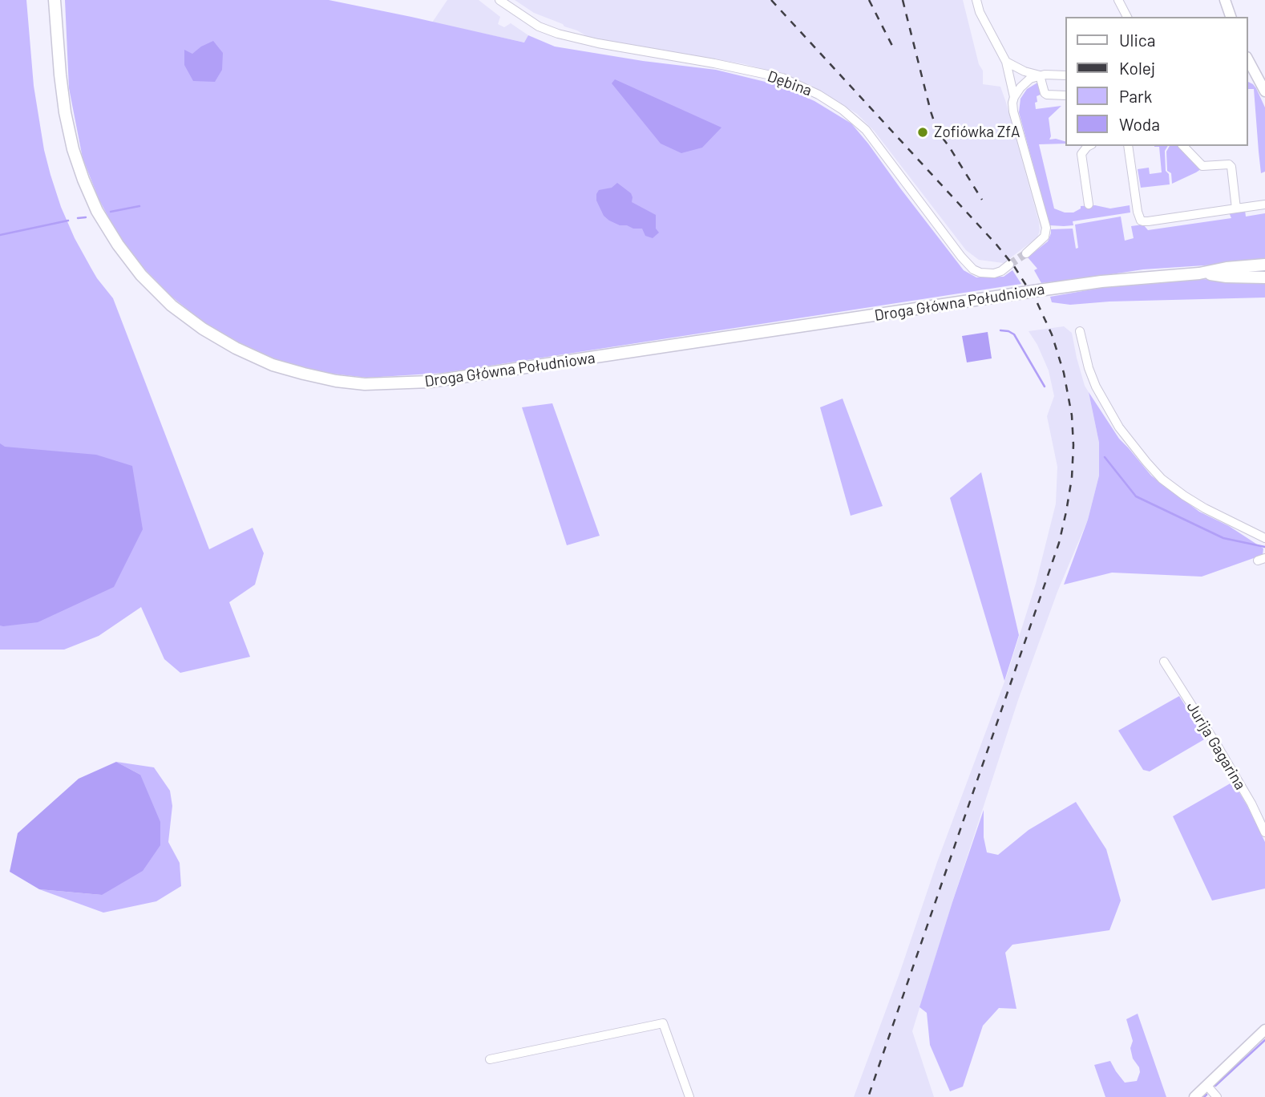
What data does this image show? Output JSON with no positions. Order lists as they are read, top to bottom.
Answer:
{
  "streets": {
    "main road": ["Droga Główna Południowa"],
    "street": ["Dębina", "Jurija Gagarina"]
  },
  "places": ["Zofiówka ZfA"],
  "legend": [
    "Ulica",
    "Kolej",
    "Park",
    "Woda"
  ]
}
